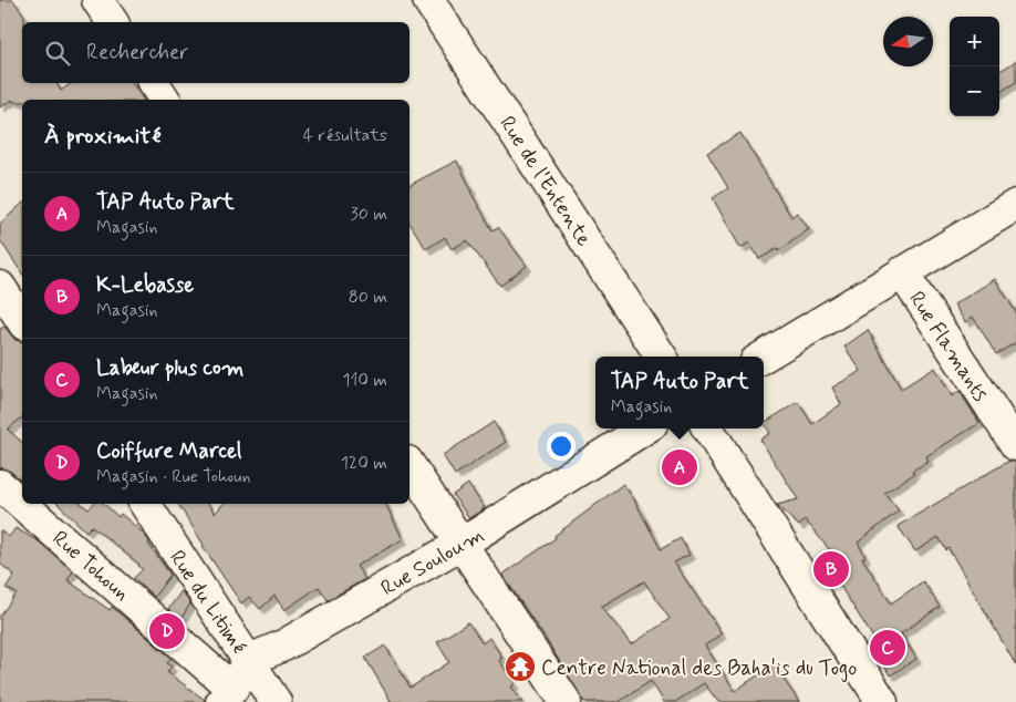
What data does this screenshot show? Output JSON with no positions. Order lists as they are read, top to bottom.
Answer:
{
  "streets": {
    "street": [
      "Rue de l'Entente",
      "Rue Flamants",
      "Rue Souloum",
      "Rue Tohoun",
      "Rue du Litimé"
    ]
  },
  "crossings": [
    ["Rue Souloum", "Rue du Litimé"]
  ],
  "places": {
    "temple": ["Centre National des Baha'is du Togo"]
  },
  "north": "left",
  "page": {
    "map_buttons": ["+", "−"],
    "search": "Rechercher",
    "heading": ["À proximité", "4 résultats"],
    "list": [
      {
        "mark": "A",
        "name": "TAP Auto Part",
        "note": "Magasin",
        "value": "30 m"
      },
      {
        "mark": "B",
        "name": "K-Lebasse",
        "note": "Magasin",
        "value": "80 m"
      },
      {
        "mark": "C",
        "name": "Labeur plus com",
        "note": "Magasin",
        "value": "110 m"
      },
      {
        "mark": "D",
        "name": "Coiffure Marcel",
        "note": "Magasin · Rue Tohoun",
        "value": "120 m"
      }
    ],
    "popup": ["TAP Auto Part", "Magasin"],
    "pins": [
      "A",
      "B",
      "D",
      "C"
    ]
  }
}
